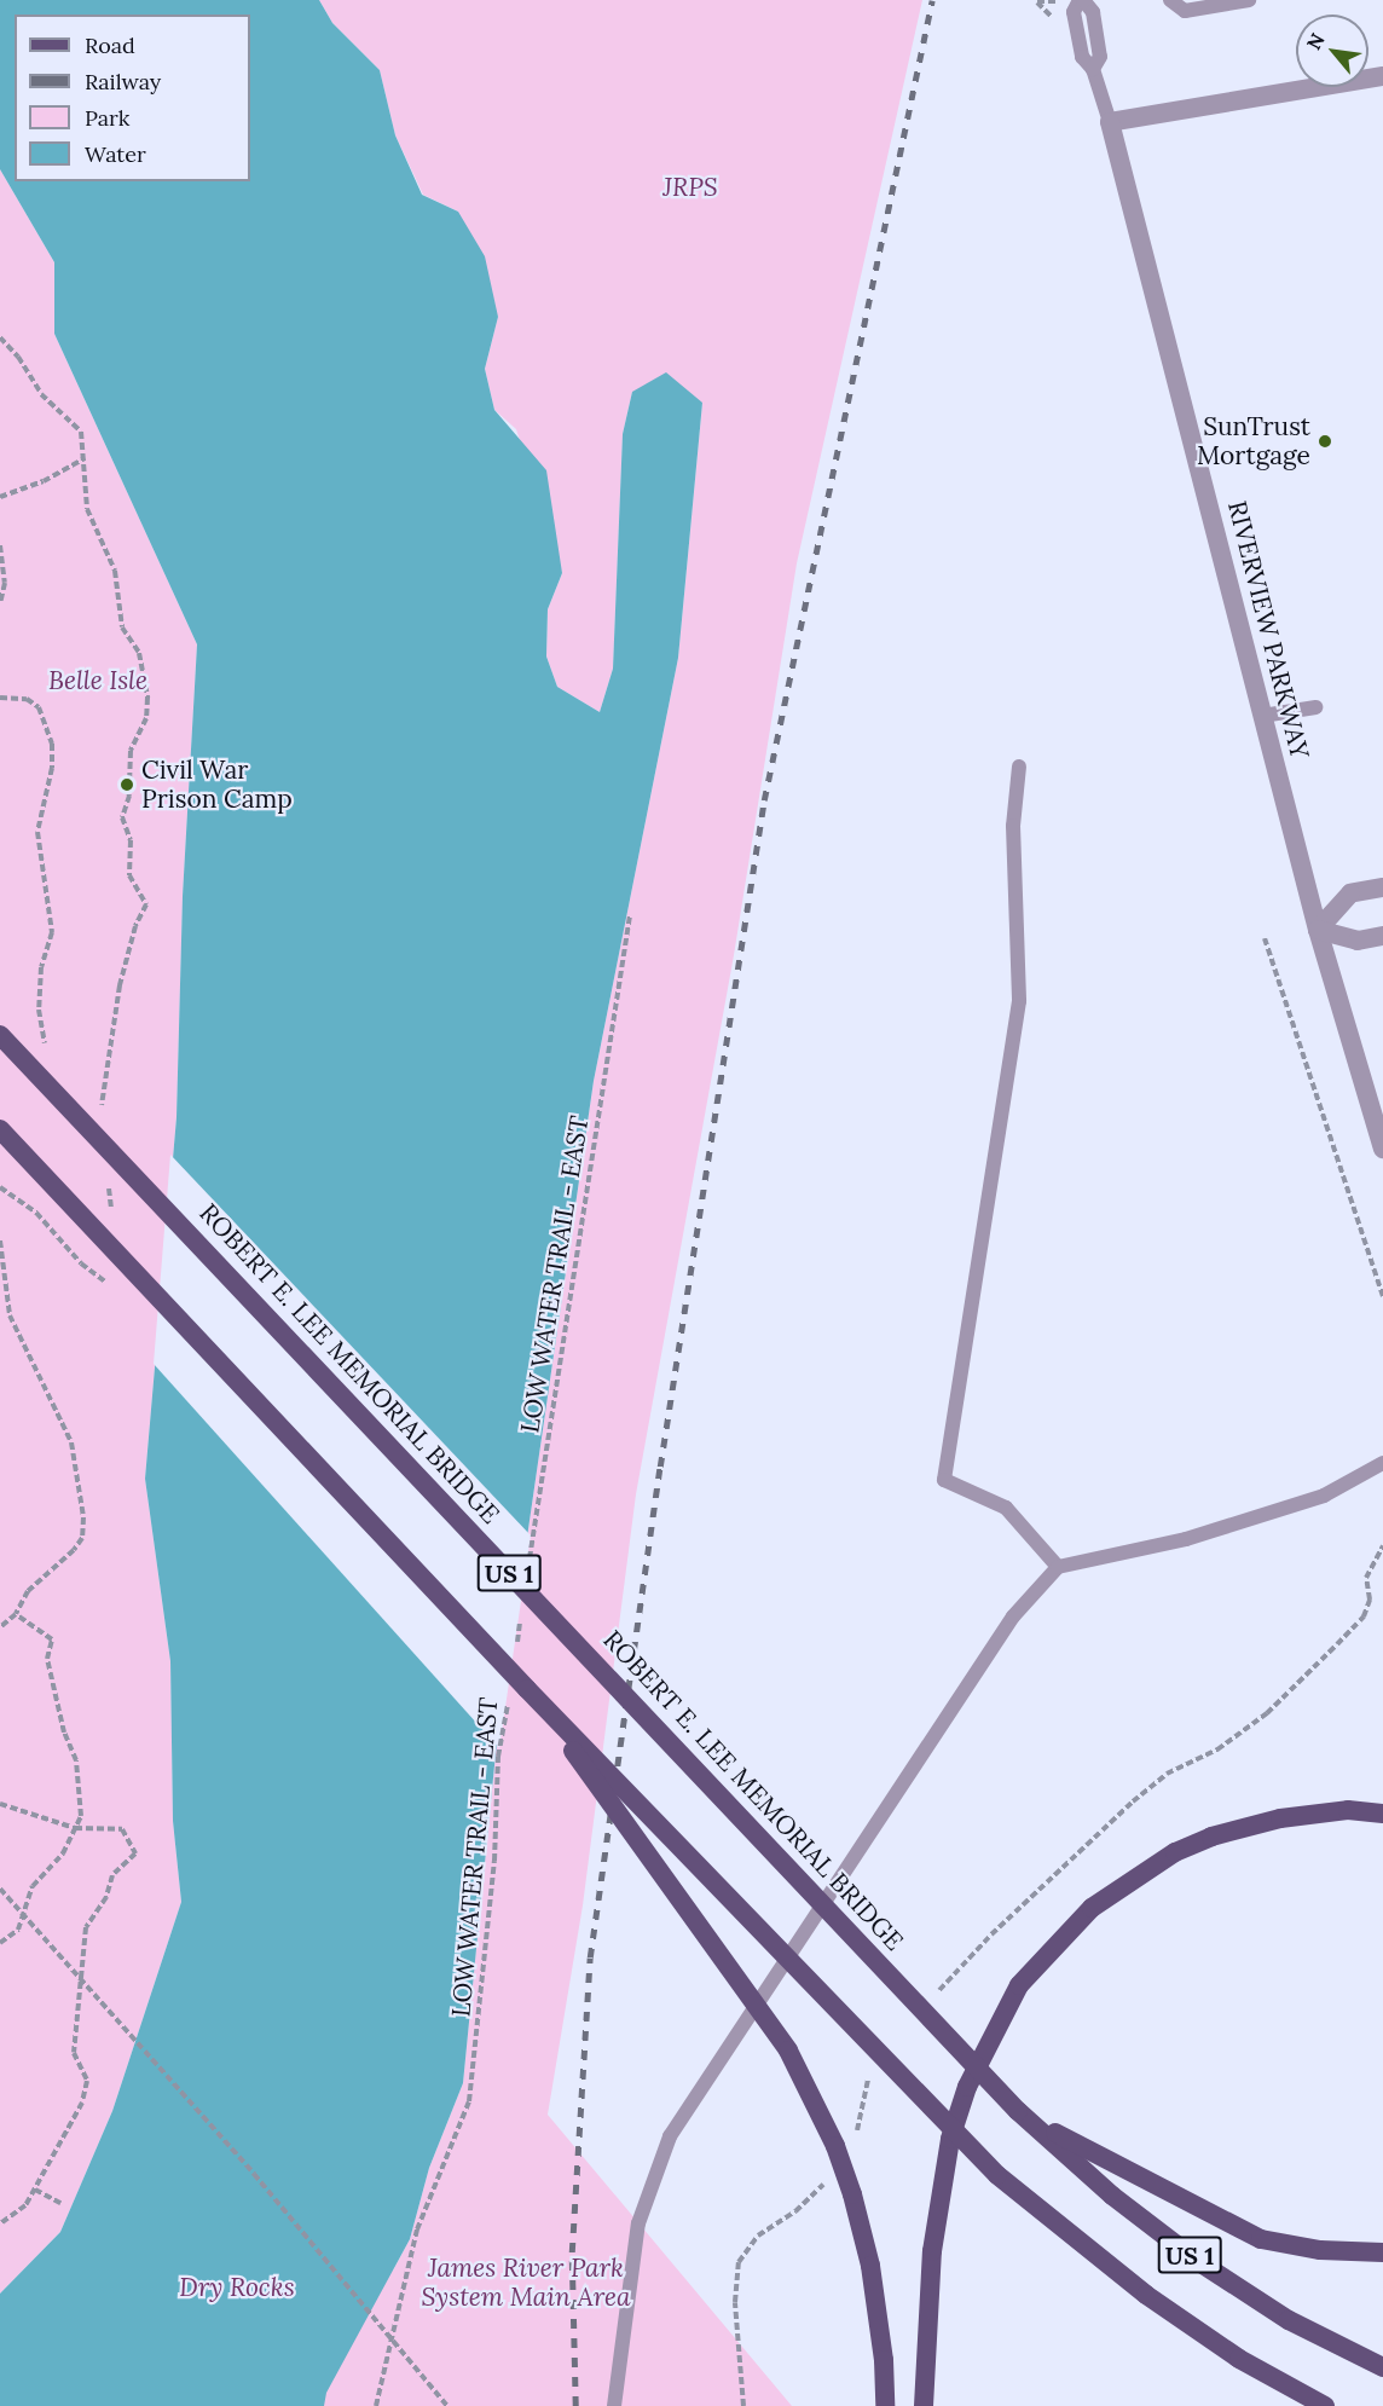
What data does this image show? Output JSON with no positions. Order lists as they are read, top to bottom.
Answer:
{
  "streets": {
    "main road": ["ROBERT E. LEE MEMORIAL BRIDGE", "US 1"],
    "street": ["RIVERVIEW PARKWAY"],
    "path": ["LOW WATER TRAIL - EAST"]
  },
  "crossings": [
    ["ROBERT E. LEE MEMORIAL BRIDGE", "US 1"]
  ],
  "parks": [
    "JRPS",
    "Belle Isle",
    "James River Park System Main Area",
    "Dry Rocks"
  ],
  "places": ["SunTrust Mortgage", "Civil War Prison Camp"],
  "legend": [
    "Road",
    "Railway",
    "Park",
    "Water"
  ],
  "north": "top left"
}
